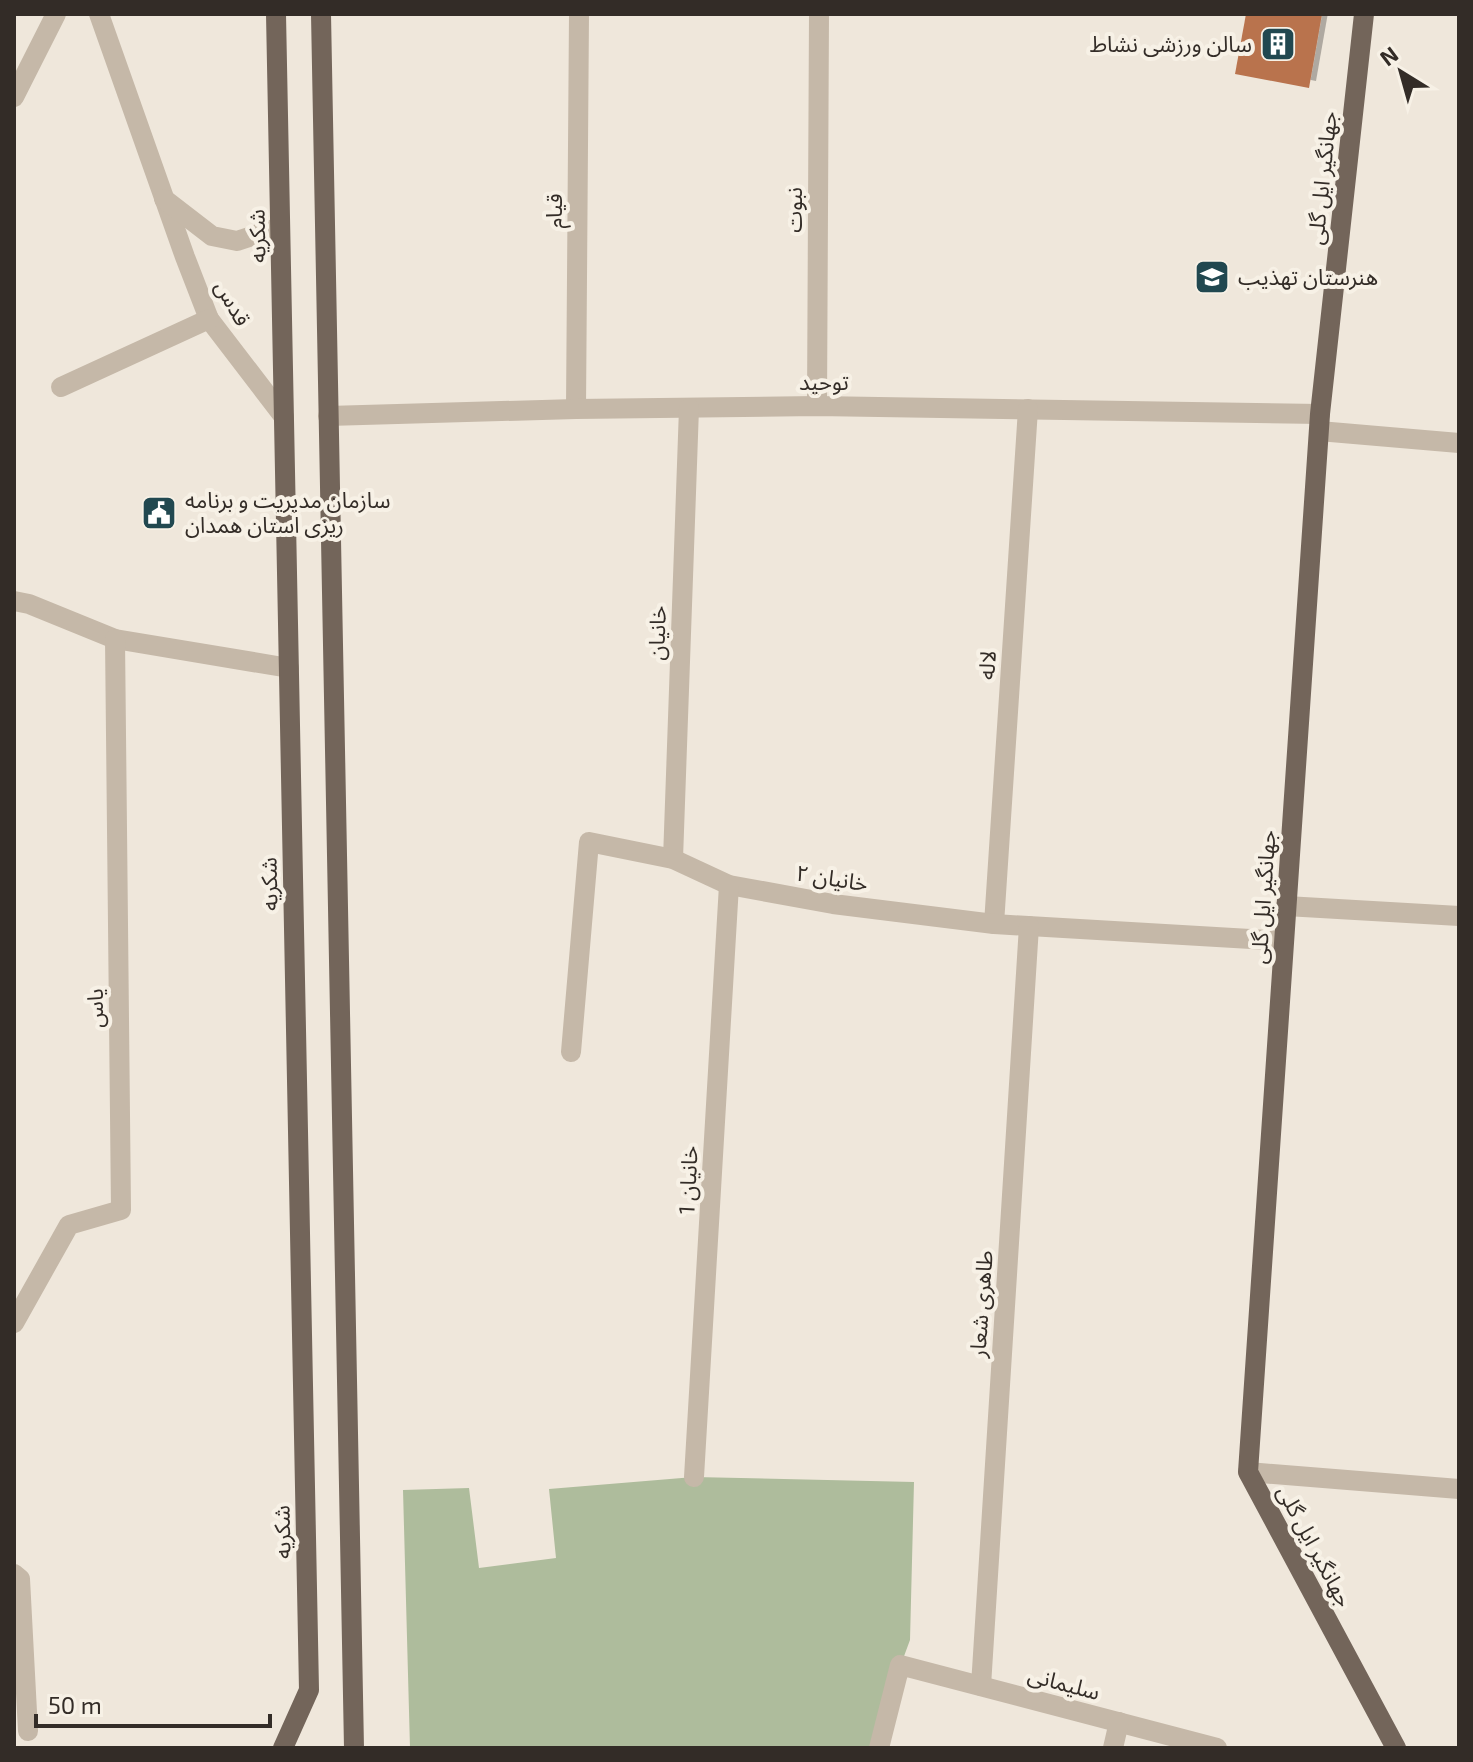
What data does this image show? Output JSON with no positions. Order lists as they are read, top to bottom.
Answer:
{
  "streets": {
    "main road": ["جهانگیر ایل گلی", "شکریه"],
    "street": [
      "نبوت",
      "قیام",
      "قدس",
      "توحید",
      "خانیان",
      "لاله",
      "خانیان ۲",
      "یاس",
      "خانیان 1",
      "طاهری شعار",
      "سلیمانی"
    ]
  },
  "crossings": [
    ["جهانگیر ایل گلی", "توحید"],
    ["جهانگیر ایل گلی", "خانیان ۲"],
    ["نبوت", "توحید"],
    ["قیام", "توحید"],
    ["شکریه", "قدس"],
    ["توحید", "خانیان"],
    ["توحید", "لاله"],
    ["خانیان", "خانیان ۲"],
    ["لاله", "خانیان ۲"],
    ["خانیان ۲", "خانیان 1"],
    ["خانیان ۲", "طاهری شعار"],
    ["طاهری شعار", "سلیمانی"]
  ],
  "places": {
    "building": ["سالن ورزشی نشاط"],
    "school or university": ["هنرستان تهذیب"],
    "public building": ["سازمان مدیریت و برنامه ریزی استان همدان"]
  },
  "scale_bar": "50 m",
  "north": "top left"
}
